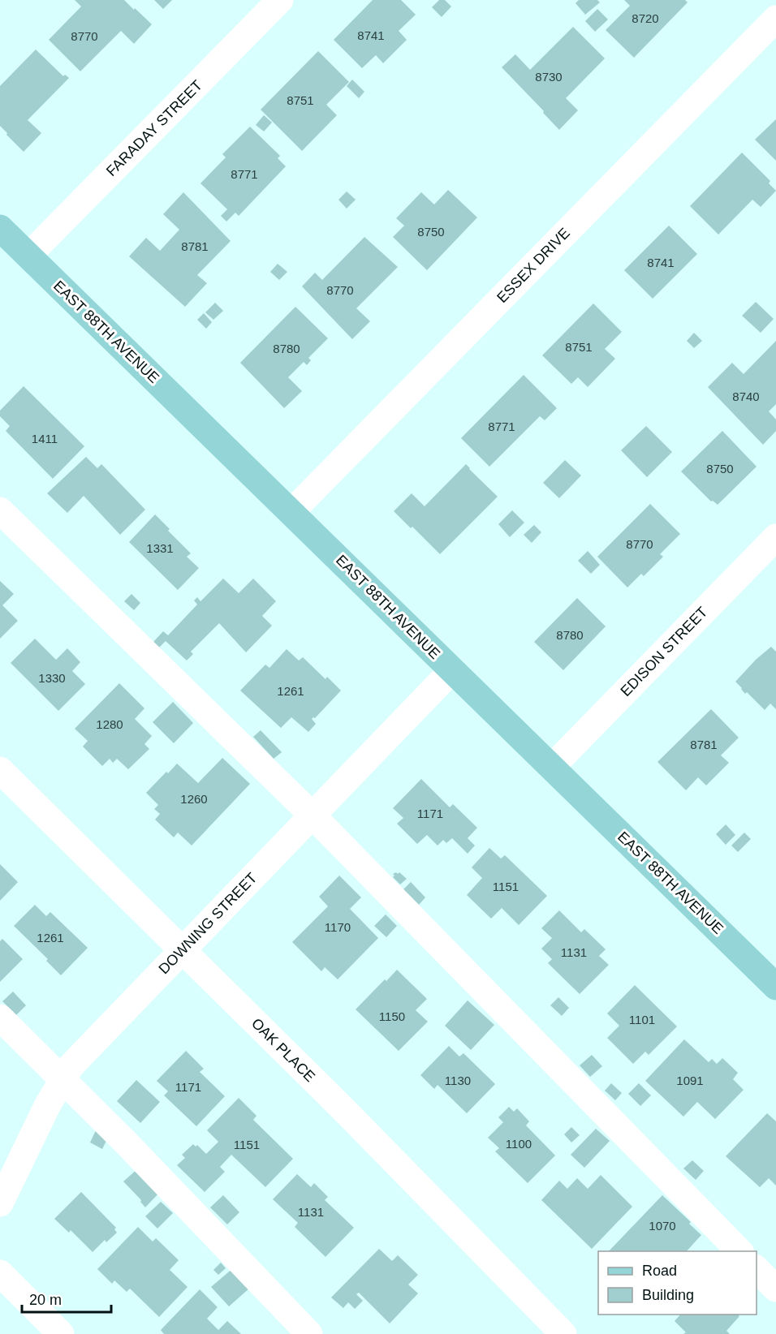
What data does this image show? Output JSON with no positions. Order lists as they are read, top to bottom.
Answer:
{
  "streets": {
    "main road": ["EAST 88TH AVENUE"],
    "street": [
      "FARADAY STREET",
      "ESSEX DRIVE",
      "EDISON STREET",
      "DOWNING STREET",
      "OAK PLACE"
    ]
  },
  "crossings": [
    ["FARADAY STREET", "EAST 88TH AVENUE"],
    ["ESSEX DRIVE", "EAST 88TH AVENUE"],
    ["EAST 88TH AVENUE", "EDISON STREET"],
    ["EAST 88TH AVENUE", "DOWNING STREET"],
    ["DOWNING STREET", "OAK PLACE"]
  ],
  "house_numbers": [
    "8720",
    "8741",
    "8770",
    "8730",
    "8751",
    "8771",
    "8750",
    "8781",
    "8741",
    "8770",
    "8751",
    "8780",
    "8740",
    "8771",
    "1411",
    "8750",
    "8770",
    "1331",
    "8780",
    "1330",
    "1261",
    "1280",
    "8781",
    "1260",
    "1171",
    "1151",
    "1170",
    "1261",
    "1131",
    "1150",
    "1101",
    "1130",
    "1091",
    "1171",
    "1100",
    "1151",
    "1131",
    "1070"
  ],
  "legend": ["Road", "Building"],
  "scale_bar": "20 m"
}
